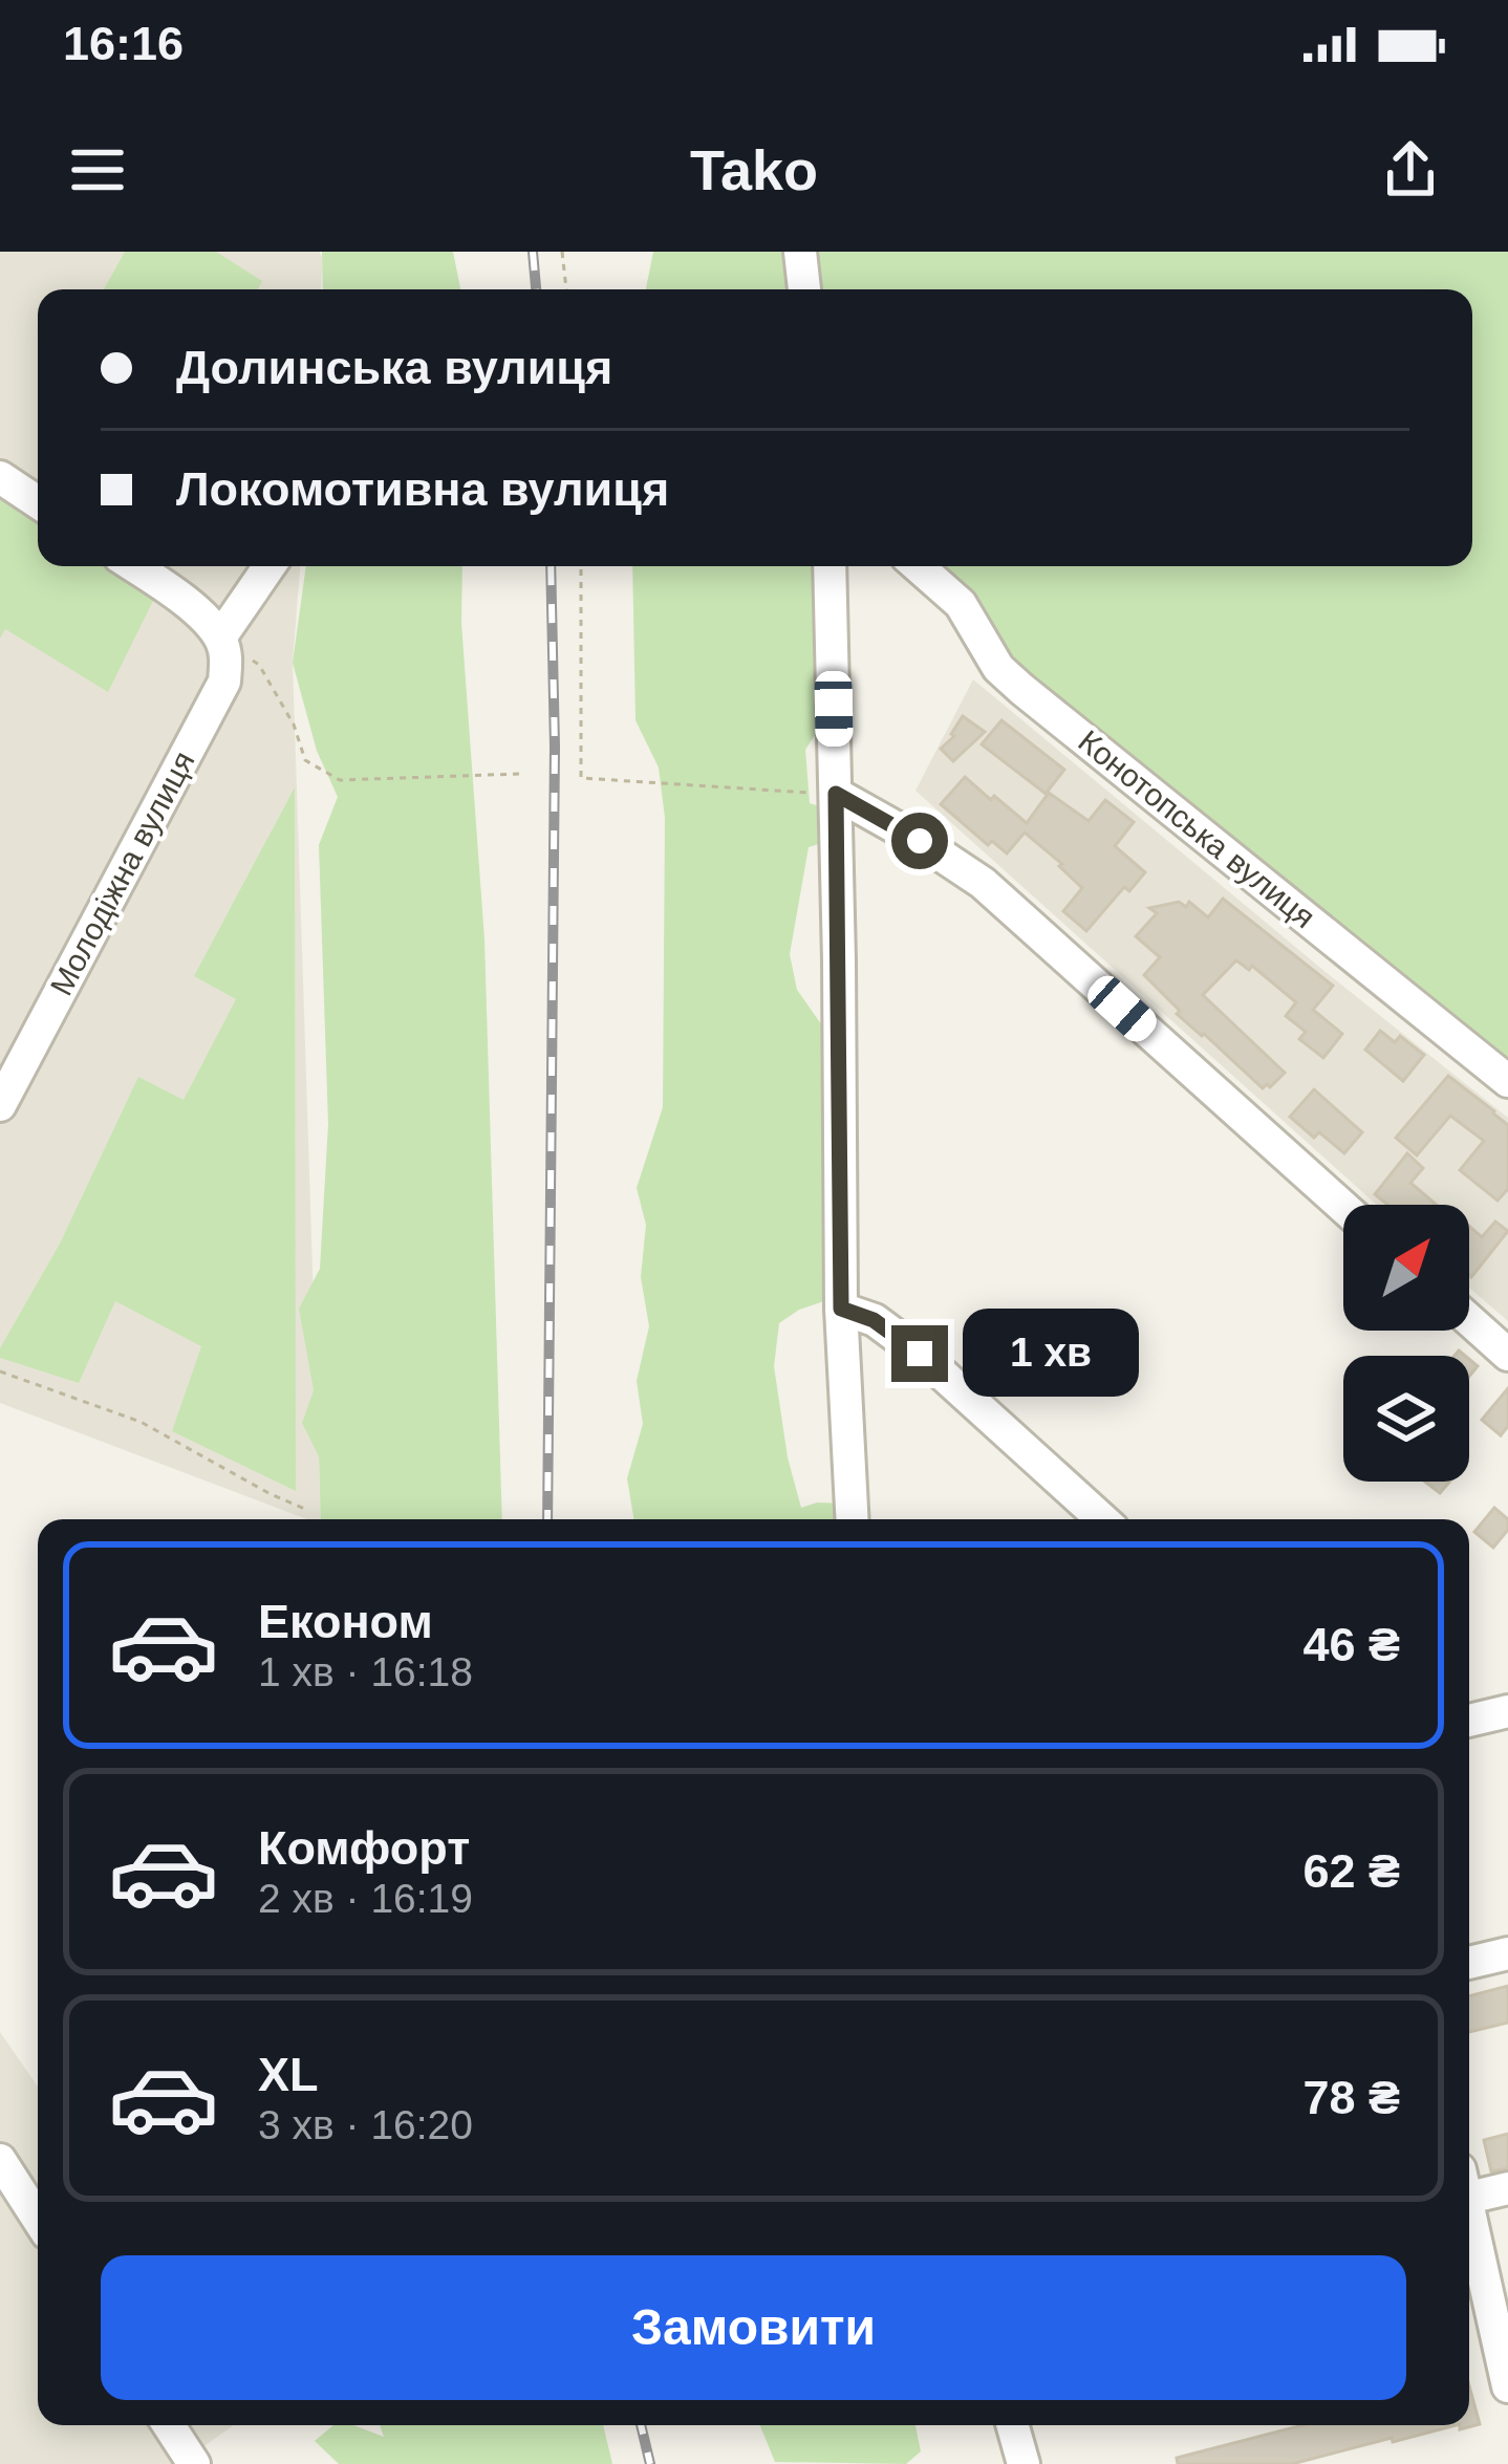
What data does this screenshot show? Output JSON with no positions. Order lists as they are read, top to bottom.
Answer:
{
  "streets": {
    "street": ["Конотопська вулиця", "Молодіжна вулиця"]
  },
  "north": "top right",
  "page": {
    "status": "16:16",
    "header": "Tako",
    "banner": ["Долинська вулиця", "Локомотивна вулиця"],
    "bubble": "1 хв",
    "list": [
      {
        "name": "Економ",
        "note": "1 хв · 16:18",
        "value": "46 ₴"
      },
      {
        "name": "Комфорт",
        "note": "2 хв · 16:19",
        "value": "62 ₴"
      },
      {
        "name": "XL",
        "note": "3 хв · 16:20",
        "value": "78 ₴"
      }
    ],
    "buttons": "Замовити"
  }
}
